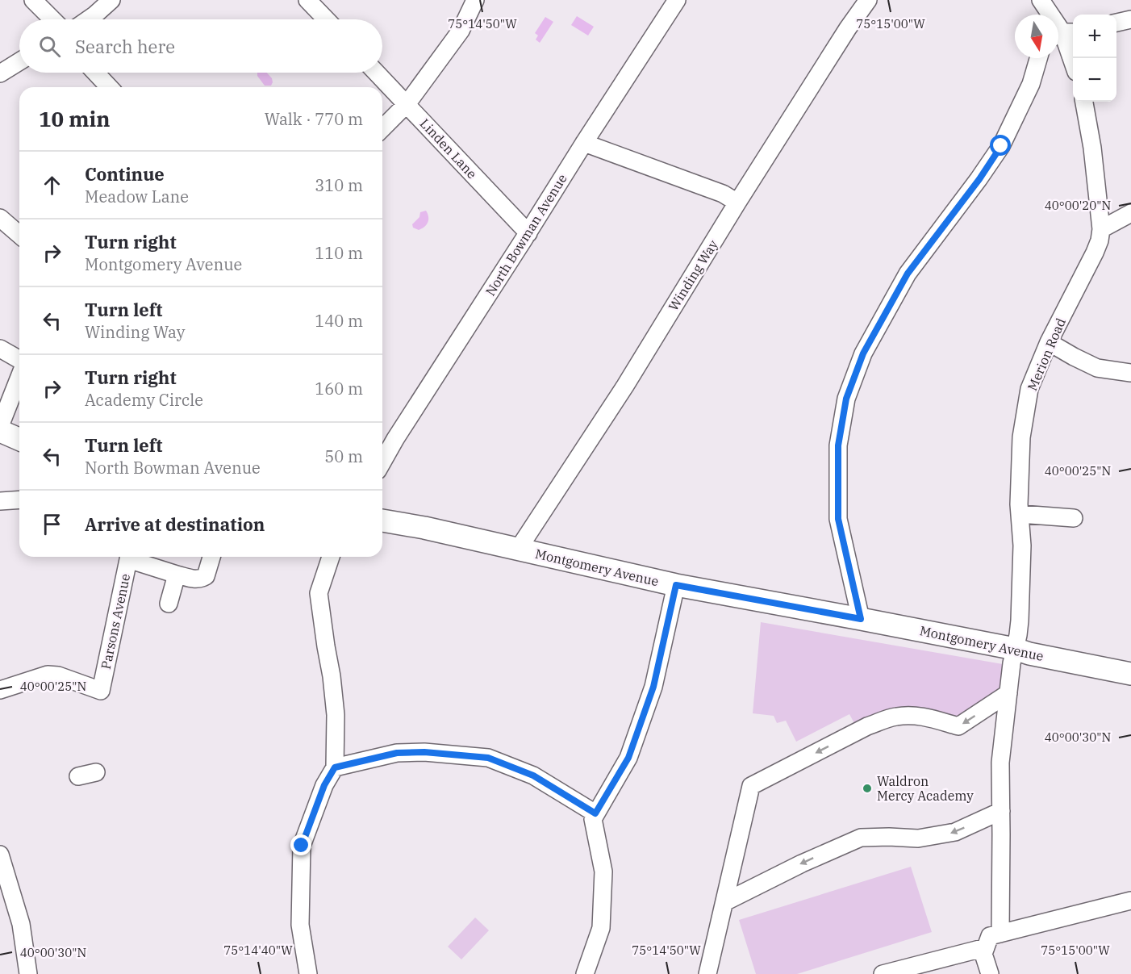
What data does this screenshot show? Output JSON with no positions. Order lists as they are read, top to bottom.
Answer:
{
  "streets": {
    "main road": ["Montgomery Avenue"],
    "street": [
      "Linden Lane",
      "North Bowman Avenue",
      "Winding Way",
      "Merion Road",
      "Parsons Avenue"
    ]
  },
  "crossings": [
    ["Linden Lane", "North Bowman Avenue"],
    ["Winding Way", "Montgomery Avenue"],
    ["Merion Road", "Montgomery Avenue"]
  ],
  "places": ["Waldron Mercy Academy"],
  "north": "bottom",
  "page": {
    "map_buttons": ["+", "−"],
    "search": "Search here",
    "heading": ["10 min", "Walk · 770 m"],
    "list": [
      ["Continue", "Meadow Lane", "310 m"],
      ["Turn right", "Montgomery Avenue", "110 m"],
      ["Turn left", "Winding Way", "140 m"],
      ["Turn right", "Academy Circle", "160 m"],
      ["Turn left", "North Bowman Avenue", "50 m"],
      "Arrive at destination"
    ]
  },
  "coordinates": [
    "75°14'50\"W",
    "75°15'00\"W",
    "40°00'20\"N",
    "40°00'25\"N",
    "40°00'30\"N",
    "75°14'40\"W"
  ]
}
